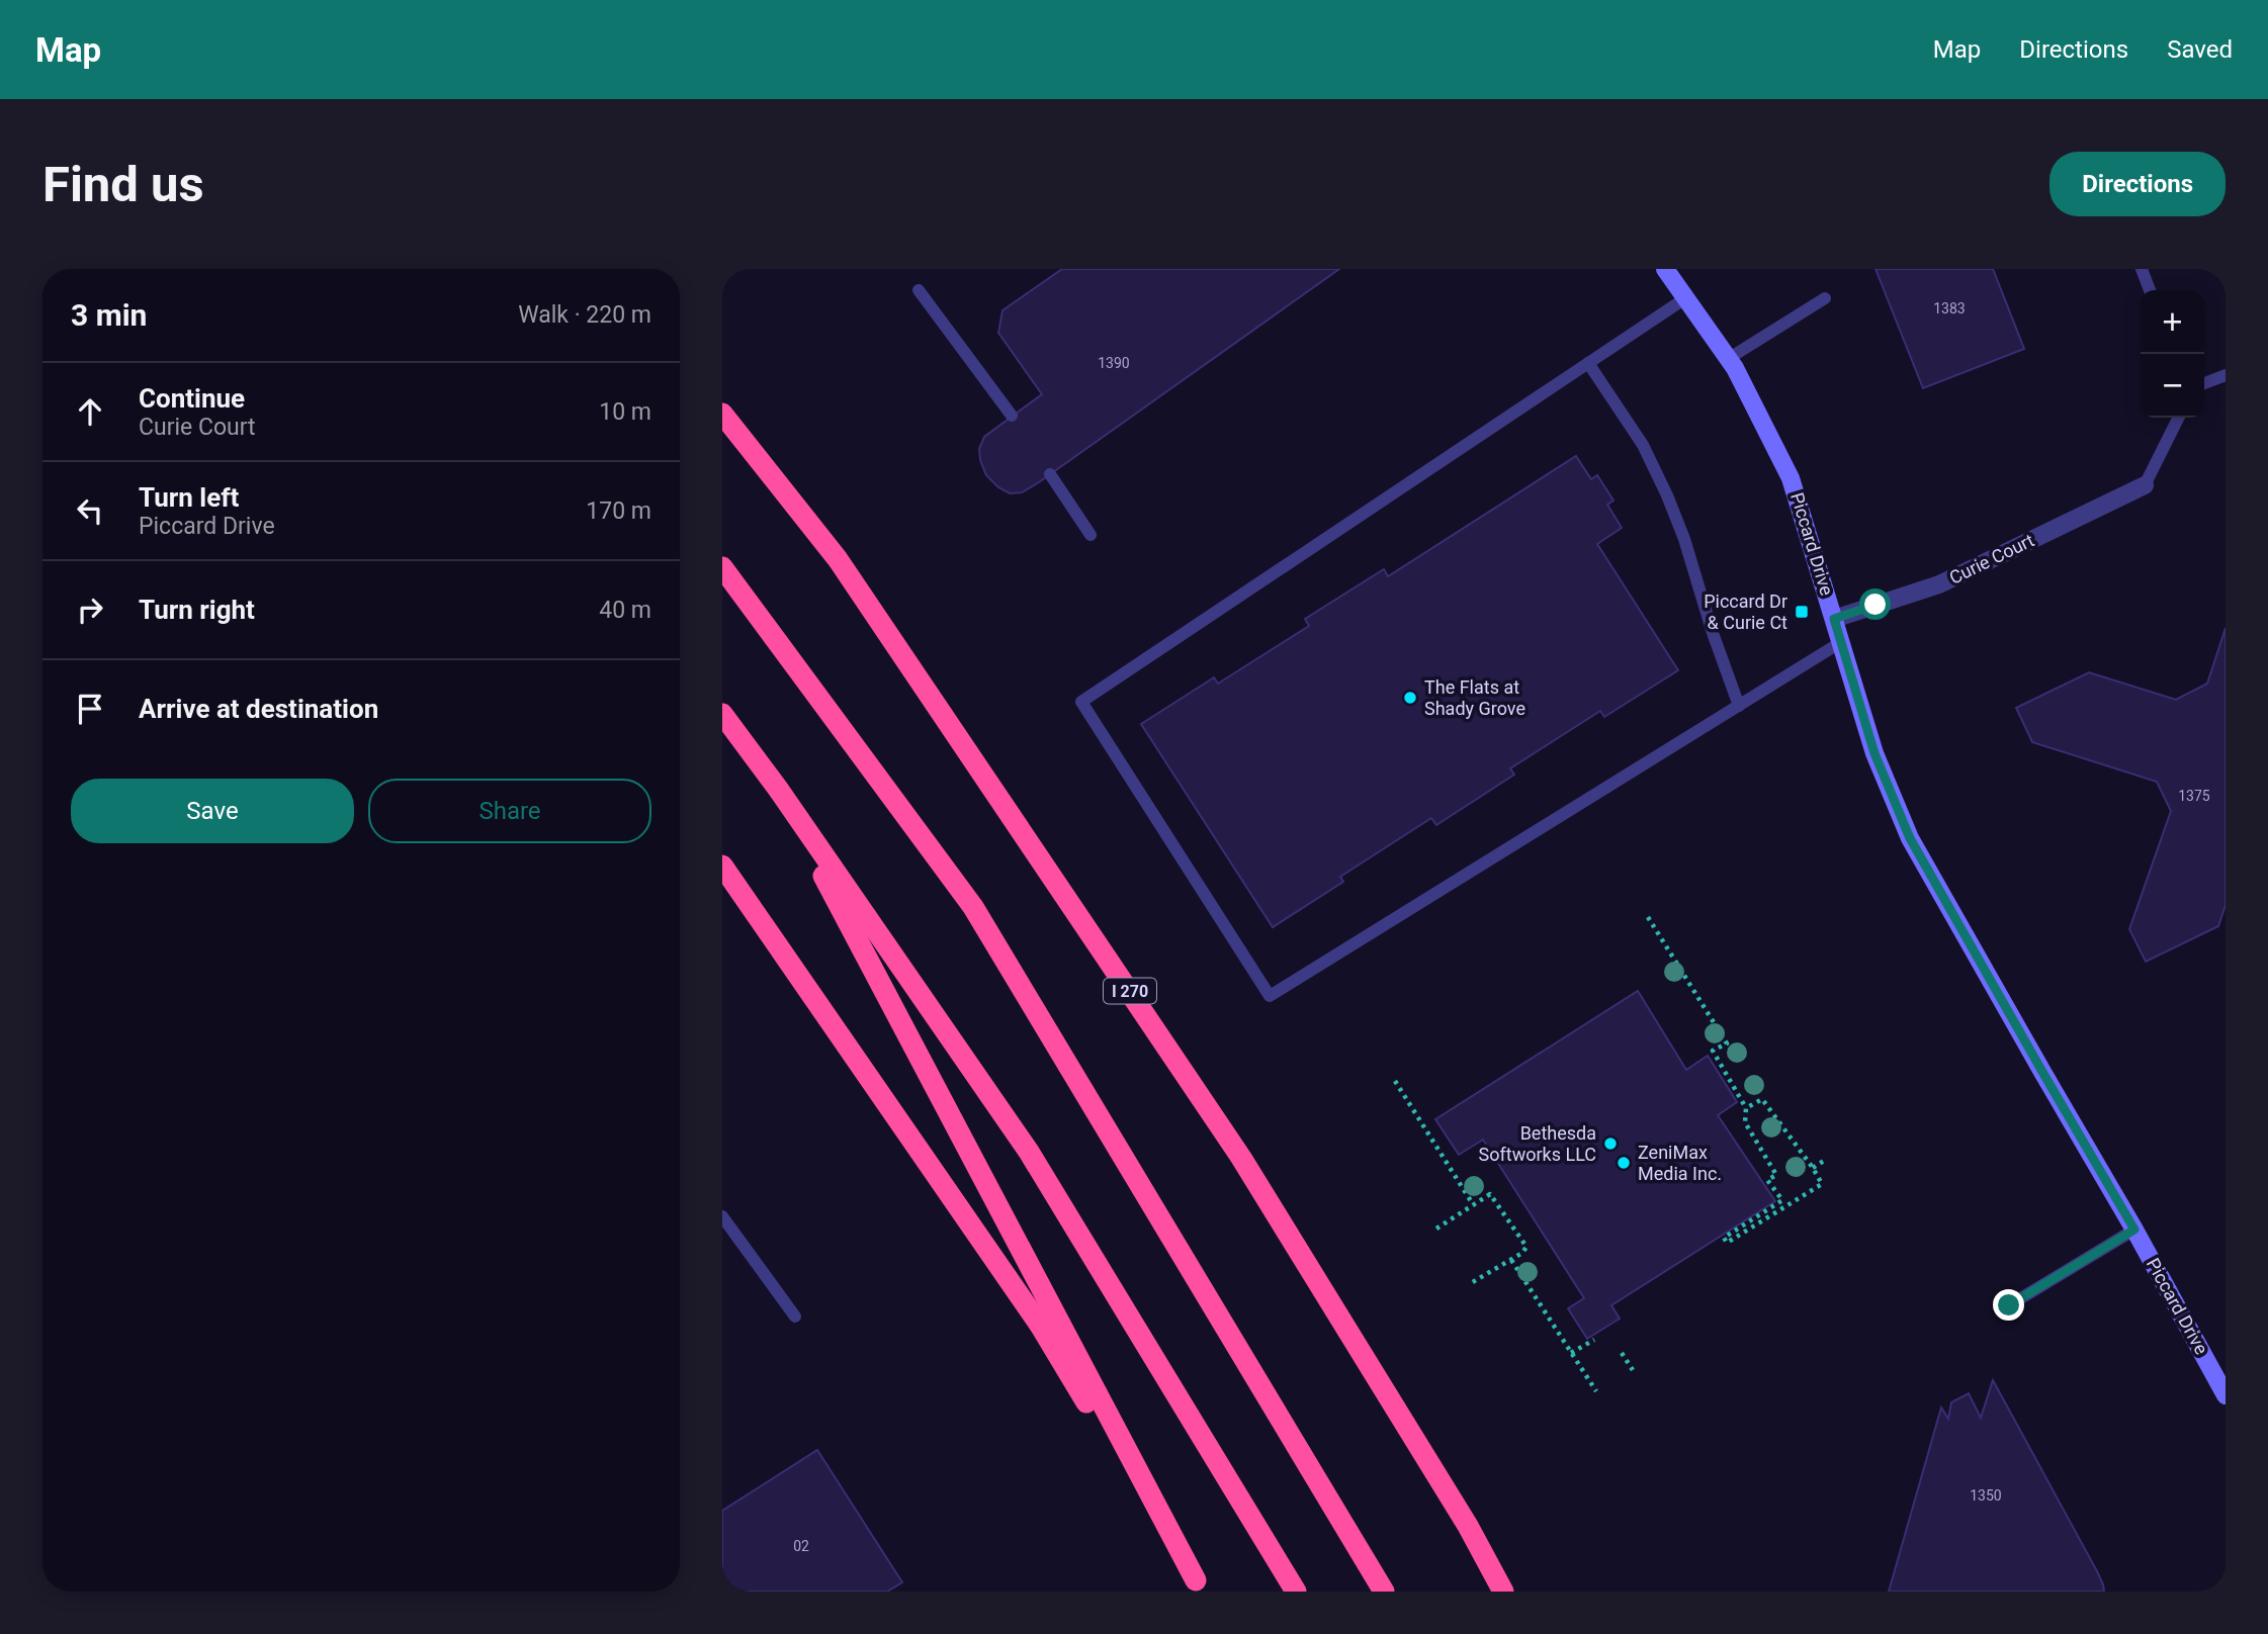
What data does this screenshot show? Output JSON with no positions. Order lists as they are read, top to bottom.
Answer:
{
  "streets": {
    "highway": ["I 270"],
    "street": ["Piccard Drive", "Curie Court"]
  },
  "crossings": [
    ["Piccard Drive", "Curie Court"]
  ],
  "places": {
    "transit": ["Piccard Dr & Curie Ct"],
    "other": ["The Flats at Shady Grove", "Bethesda Softworks LLC", "ZeniMax Media Inc."]
  },
  "house_numbers": [
    "1383",
    "1390",
    "1375",
    "1350",
    "02"
  ],
  "page": {
    "header": "Map",
    "nav": ["Map", "Directions", "Saved"],
    "buttons": [
      "Directions",
      ["Save", "Share"]
    ],
    "title": "Find us",
    "heading": ["3 min", "Walk · 220 m"],
    "map_buttons": ["+", "−"],
    "list": [
      ["Continue", "Curie Court", "10 m"],
      ["Turn left", "Piccard Drive", "170 m"],
      ["Turn right", "40 m"],
      "Arrive at destination"
    ]
  }
}
